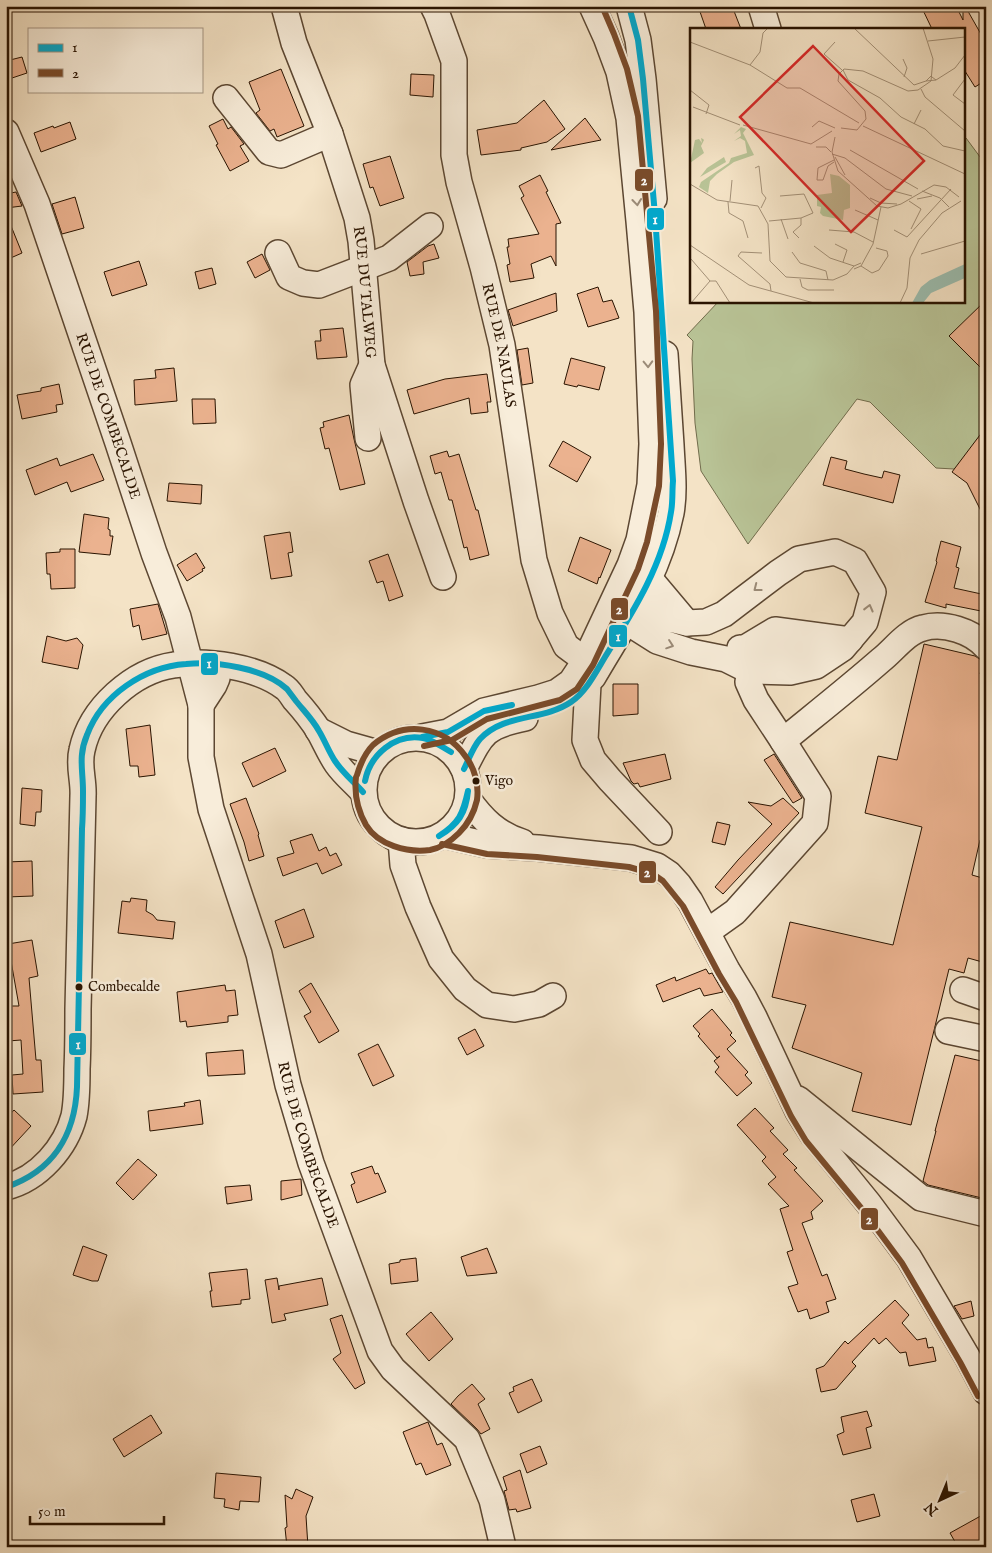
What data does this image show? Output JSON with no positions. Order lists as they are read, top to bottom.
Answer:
{
  "streets": {
    "street": ["RUE DU TALWEG", "RUE DE NAULAS", "RUE DE COMBECALDE"]
  },
  "places": ["Vigo", "Combecalde"],
  "lines": ["transit line 1", "transit line 2"],
  "legend": ["1", "2"],
  "scale_bar": "50 m",
  "north": "bottom left"
}
